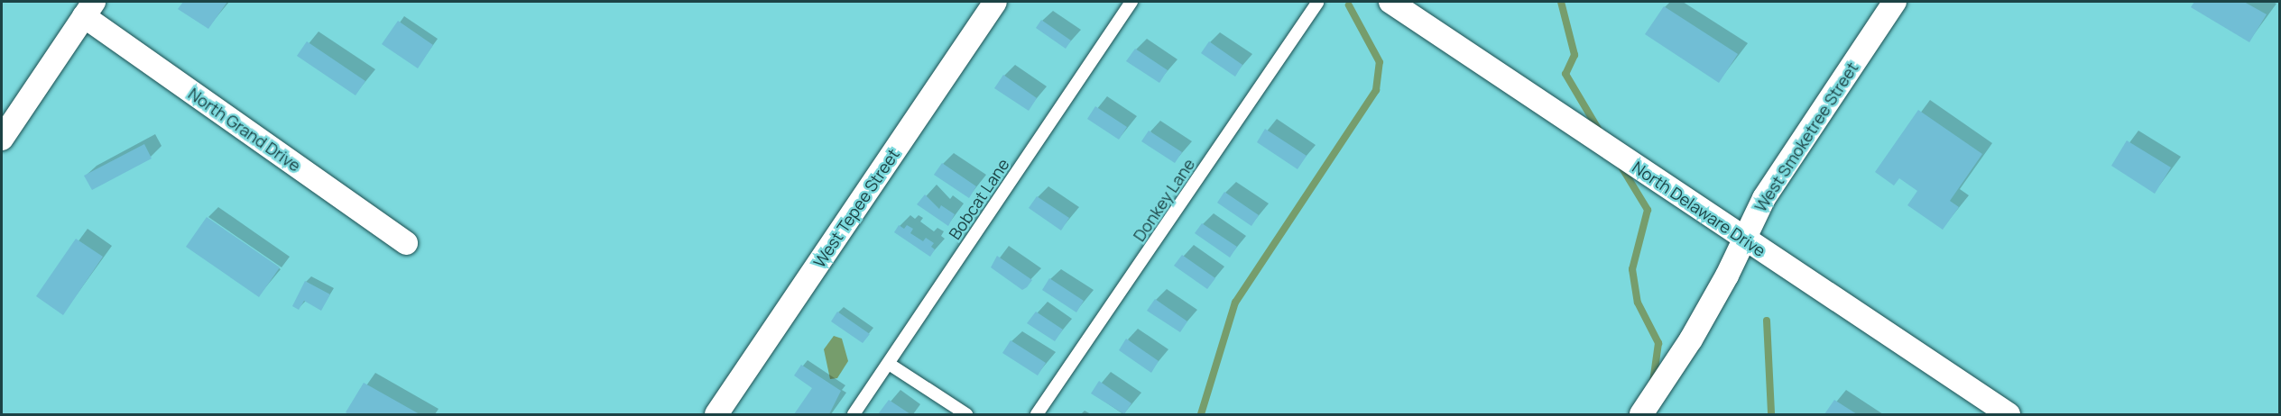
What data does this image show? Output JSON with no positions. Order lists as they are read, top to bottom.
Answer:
{
  "streets": {
    "street": [
      "North Grand Drive",
      "West Smoketree Street",
      "West Tepee Street",
      "North Delaware Drive"
    ],
    "lane": ["Bobcat Lane", "Donkey Lane"]
  },
  "crossings": [
    ["West Smoketree Street", "North Delaware Drive"]
  ]
}
